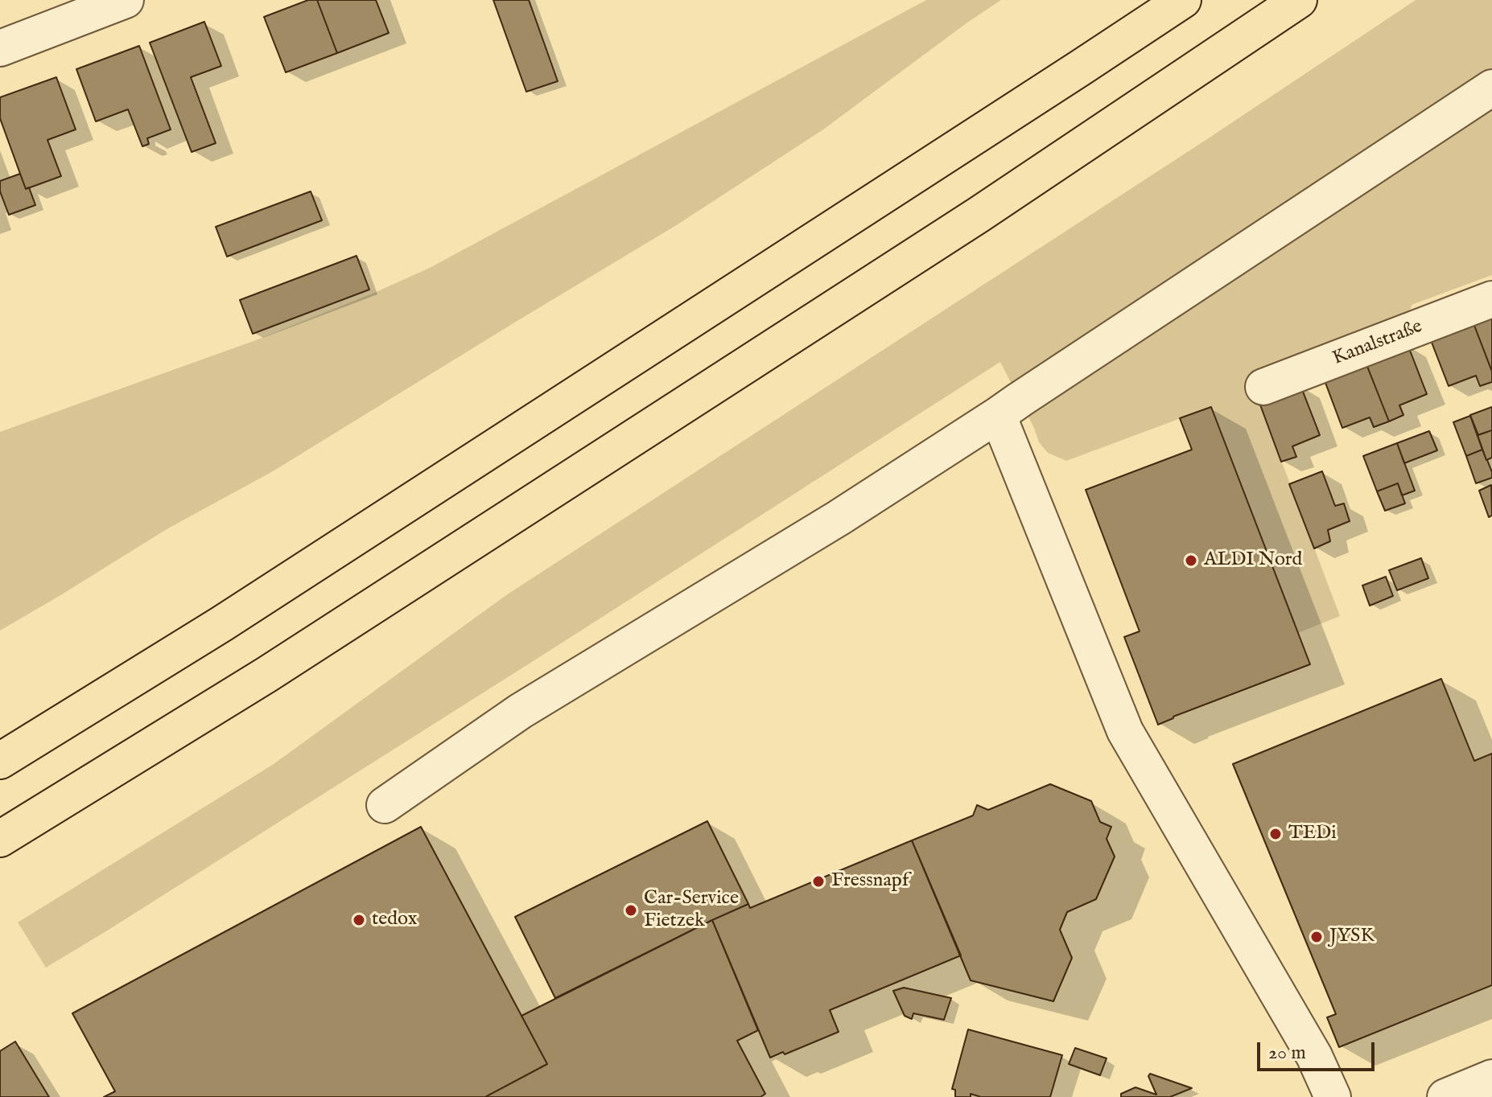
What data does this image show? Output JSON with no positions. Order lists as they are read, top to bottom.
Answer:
{
  "streets": {
    "street": ["Kanalstraße"]
  },
  "places": [
    "ALDI Nord",
    "TEDi",
    "Fressnapf",
    "Car-Service Fietzek",
    "tedox",
    "JYSK"
  ],
  "scale_bar": "20 m"
}
